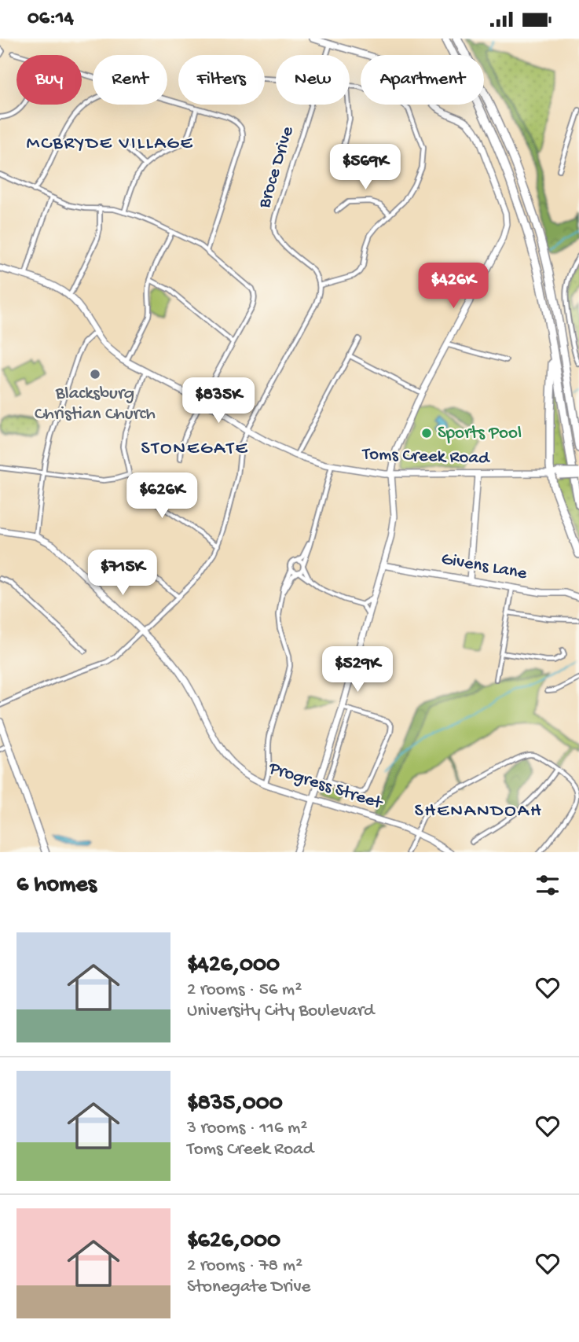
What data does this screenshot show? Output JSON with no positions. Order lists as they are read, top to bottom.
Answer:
{
  "streets": {
    "main road": ["Toms Creek Road", "Givens Lane", "Progress Street"],
    "street": ["Broce Drive"]
  },
  "districts": ["MCBRYDE VILLAGE", "STONEGATE", "SHENANDOAH"],
  "places": ["Blacksburg Christian Church", "Sports Pool"],
  "page": {
    "status": "06:14",
    "chip": [
      "Buy",
      "Rent",
      "Filters",
      "New",
      "Apartment"
    ],
    "price": [
      "$569K",
      "$426K",
      "$835K",
      "$626K",
      "$715K",
      "$529K"
    ],
    "heading": "6 homes",
    "list": [
      {
        "name": "$426,000",
        "note": "2 rooms · 56 m² · University City Boulevard"
      },
      {
        "name": "$835,000",
        "note": "3 rooms · 116 m² · Toms Creek Road"
      },
      {
        "name": "$626,000",
        "note": "2 rooms · 78 m² · Stonegate Drive"
      }
    ]
  }
}
